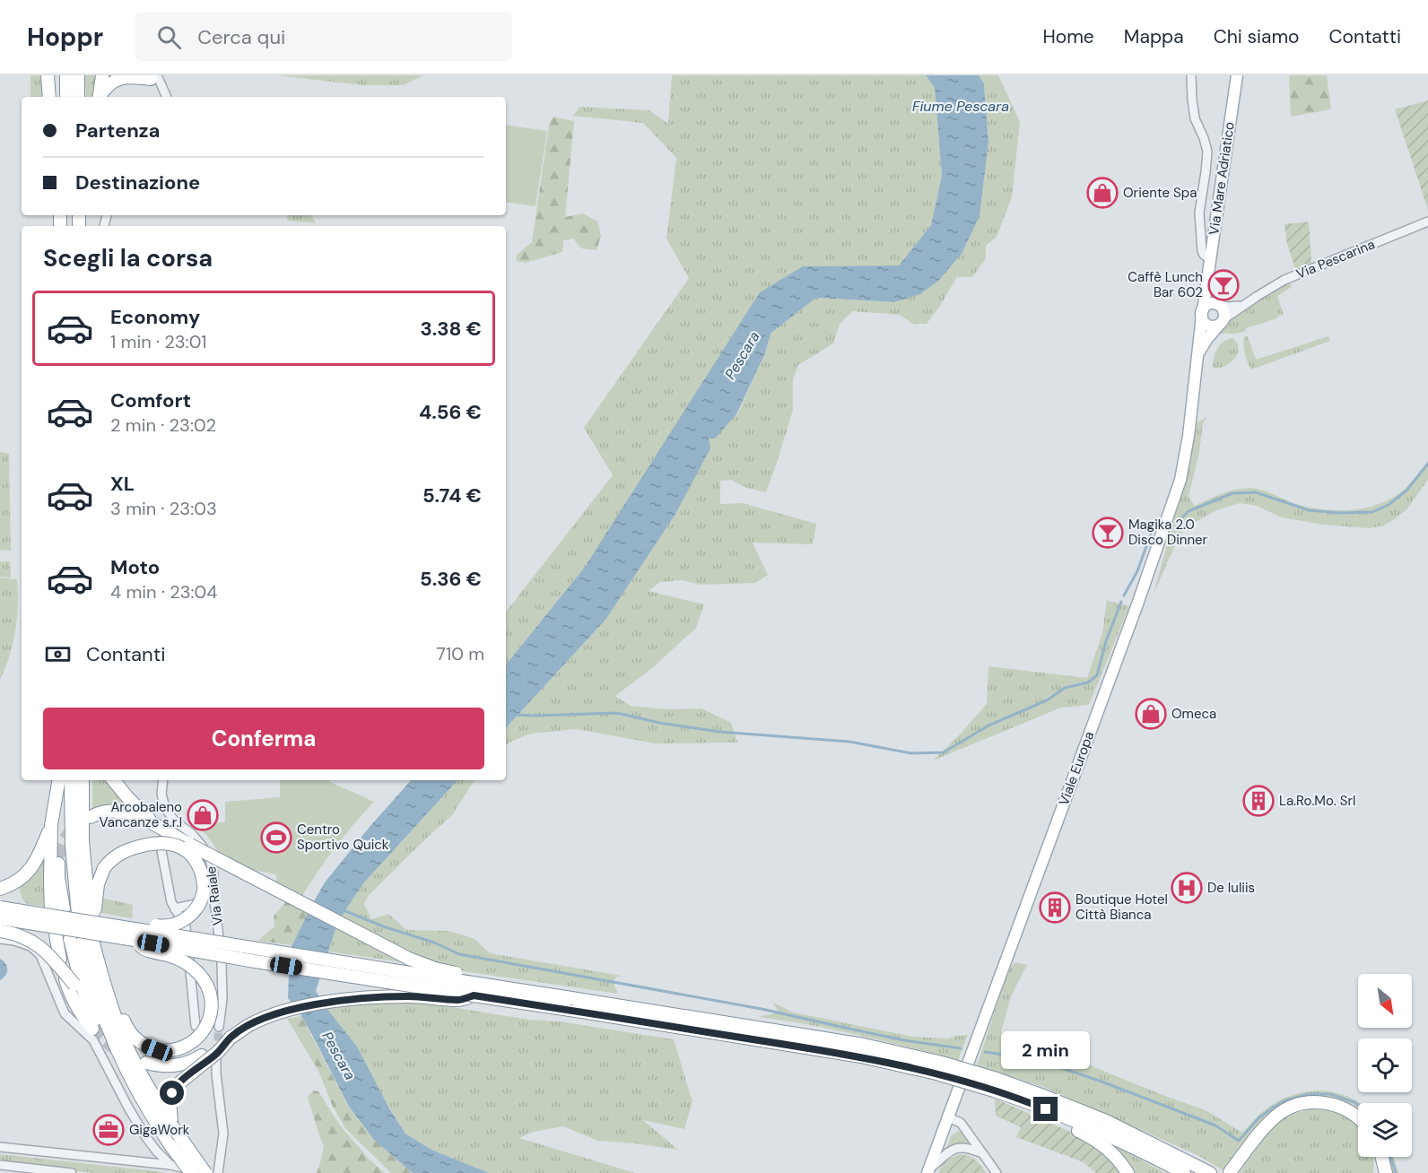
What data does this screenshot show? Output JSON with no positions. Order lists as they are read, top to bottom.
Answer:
{
  "streets": {
    "main road": ["Via Mare Adriatico", "Viale Europa"],
    "street": ["Via Pescarina", "Via Raiale"]
  },
  "crossings": [
    ["Via Mare Adriatico", "Via Pescarina"],
    ["Via Mare Adriatico", "Viale Europa"],
    ["Via Pescarina", "Viale Europa"]
  ],
  "water": ["Fiume Pescara", "Pescara"],
  "places": {
    "shop": ["Oriente Spa", "Omeca", "Arcobaleno Vancanze s.r.l"],
    "bar": ["Caffè Lunch Bar 602", "Magika 2.0 Disco Dinner"],
    "building": ["La.Ro.Mo. Srl", "Boutique Hotel Città Bianca"],
    "sports": ["Centro Sportivo Quick"],
    "hospital": ["De Iuliis"],
    "office": ["GigaWork"]
  },
  "north": "bottom right",
  "page": {
    "header": "Hoppr",
    "search": "Cerca qui",
    "nav": [
      "Home",
      "Mappa",
      "Chi siamo",
      "Contatti"
    ],
    "banner": ["Partenza", "Destinazione"],
    "heading": "Scegli la corsa",
    "list": [
      {
        "name": "Economy",
        "note": "1 min · 23:01",
        "value": "3.38 €"
      },
      {
        "name": "Comfort",
        "note": "2 min · 23:02",
        "value": "4.56 €"
      },
      {
        "name": "XL",
        "note": "3 min · 23:03",
        "value": "5.74 €"
      },
      {
        "name": "Moto",
        "note": "4 min · 23:04",
        "value": "5.36 €"
      }
    ],
    "pay": ["Contanti", "710 m"],
    "buttons": "Conferma",
    "bubble": "2 min"
  }
}
